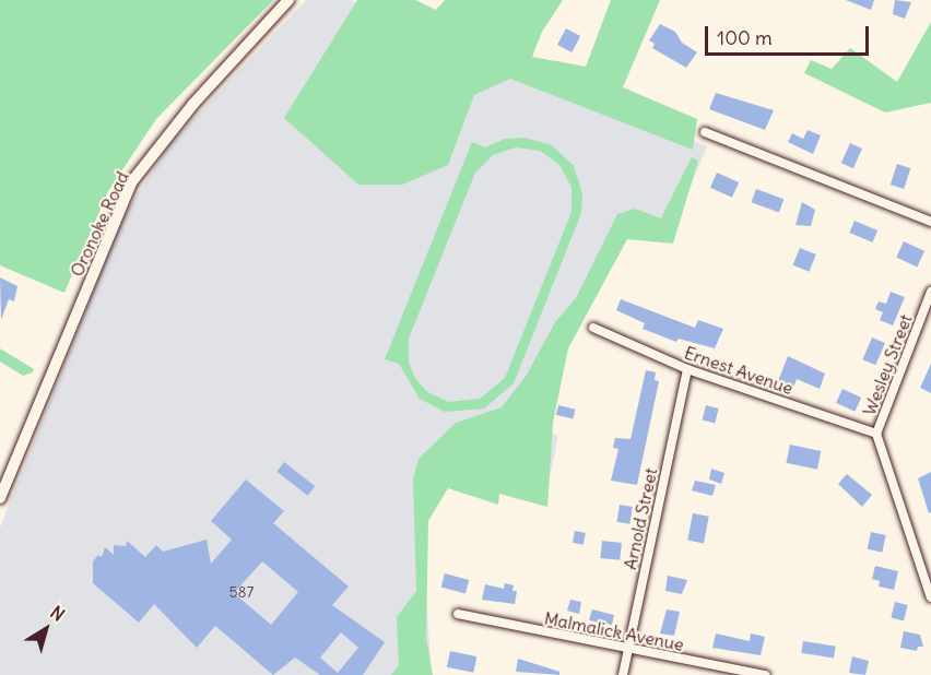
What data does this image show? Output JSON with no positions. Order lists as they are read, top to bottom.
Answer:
{
  "streets": {
    "street": [
      "Oronoke Road",
      "Wesley Street",
      "Ernest Avenue",
      "Arnold Street",
      "Malmalick Avenue"
    ]
  },
  "crossings": [
    ["Wesley Street", "Ernest Avenue"],
    ["Ernest Avenue", "Arnold Street"],
    ["Arnold Street", "Malmalick Avenue"]
  ],
  "house_numbers": ["587"],
  "scale_bar": "100 m",
  "north": "top right"
}
